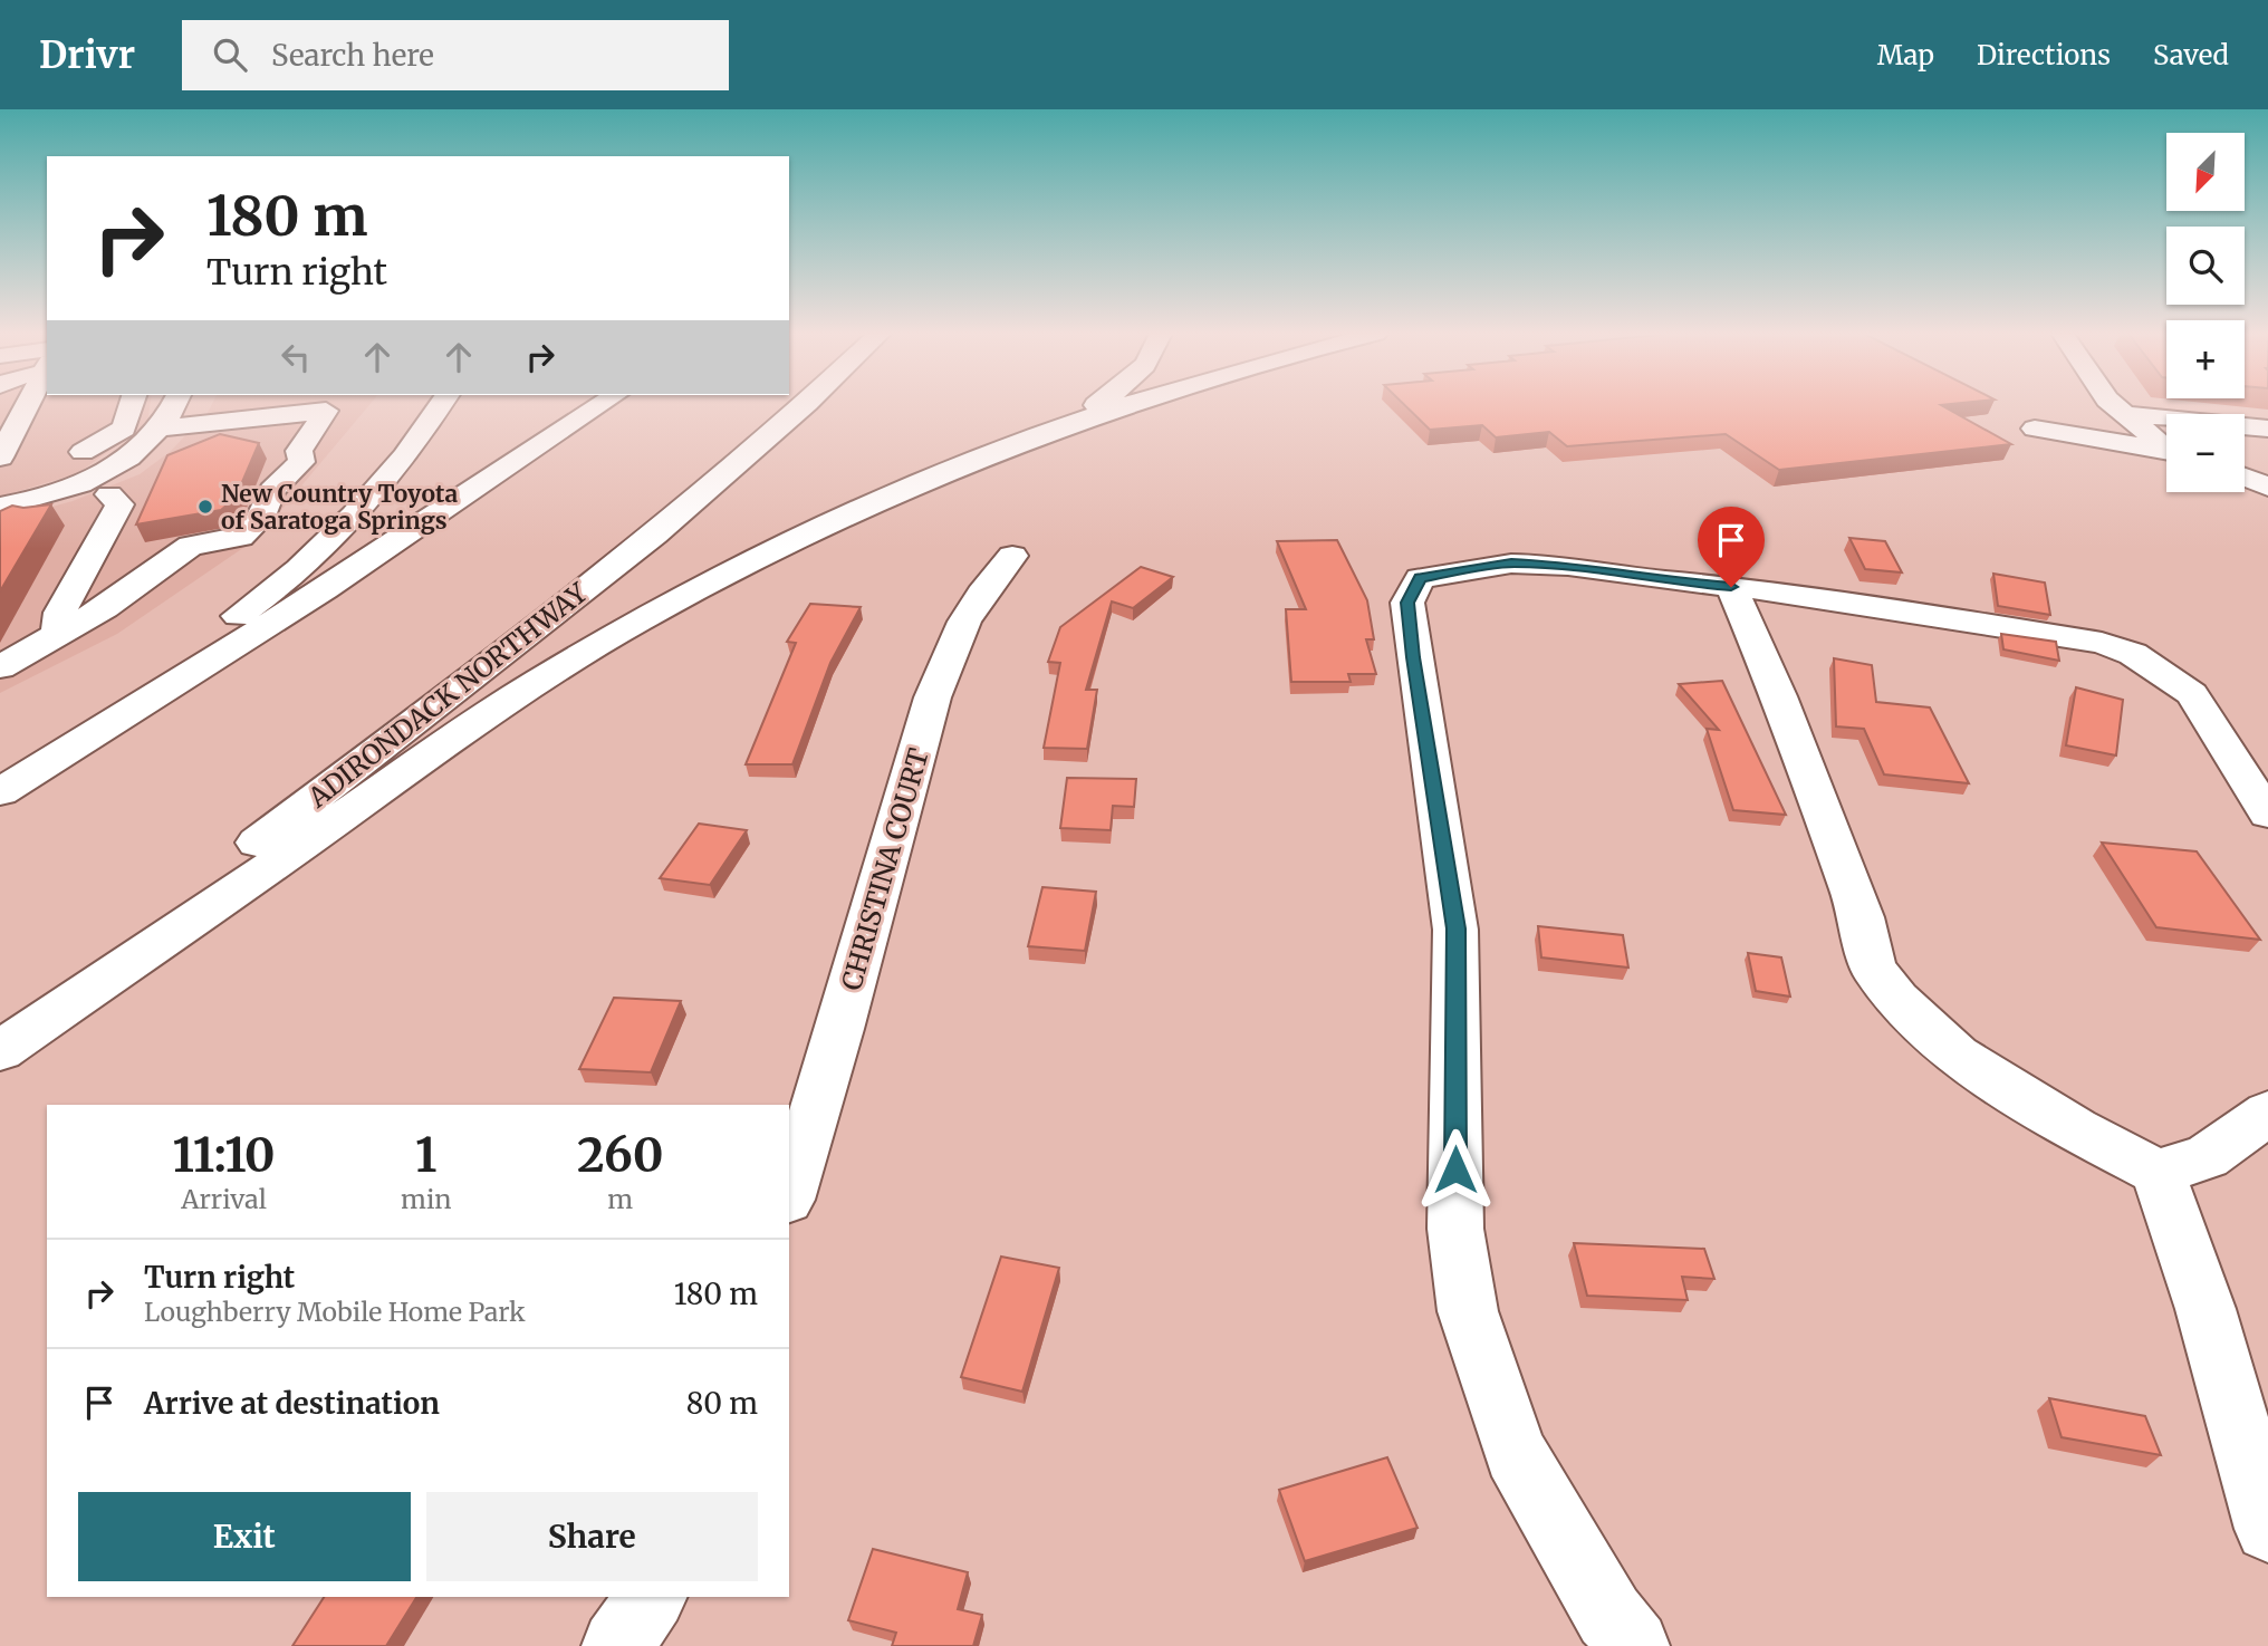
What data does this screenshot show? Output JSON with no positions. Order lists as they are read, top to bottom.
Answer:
{
  "streets": {
    "main road": ["ADIRONDACK NORTHWAY", "CHRISTINA COURT"]
  },
  "places": ["New Country Toyota of Saratoga Springs"],
  "north": "bottom left",
  "page": {
    "header": "Drivr",
    "search": "Search here",
    "nav": ["Map", "Directions", "Saved"],
    "map_buttons": ["+", "−"],
    "turn": ["180 m", "Turn right"],
    "eta": [
      "11:10",
      "Arrival",
      "1",
      "min",
      "260",
      "m"
    ],
    "list": [
      {
        "name": "Turn right",
        "note": "Loughberry Mobile Home Park",
        "value": "180 m"
      },
      {
        "name": "Arrive at destination",
        "value": "80 m"
      }
    ],
    "buttons": ["Exit", "Share"]
  }
}
